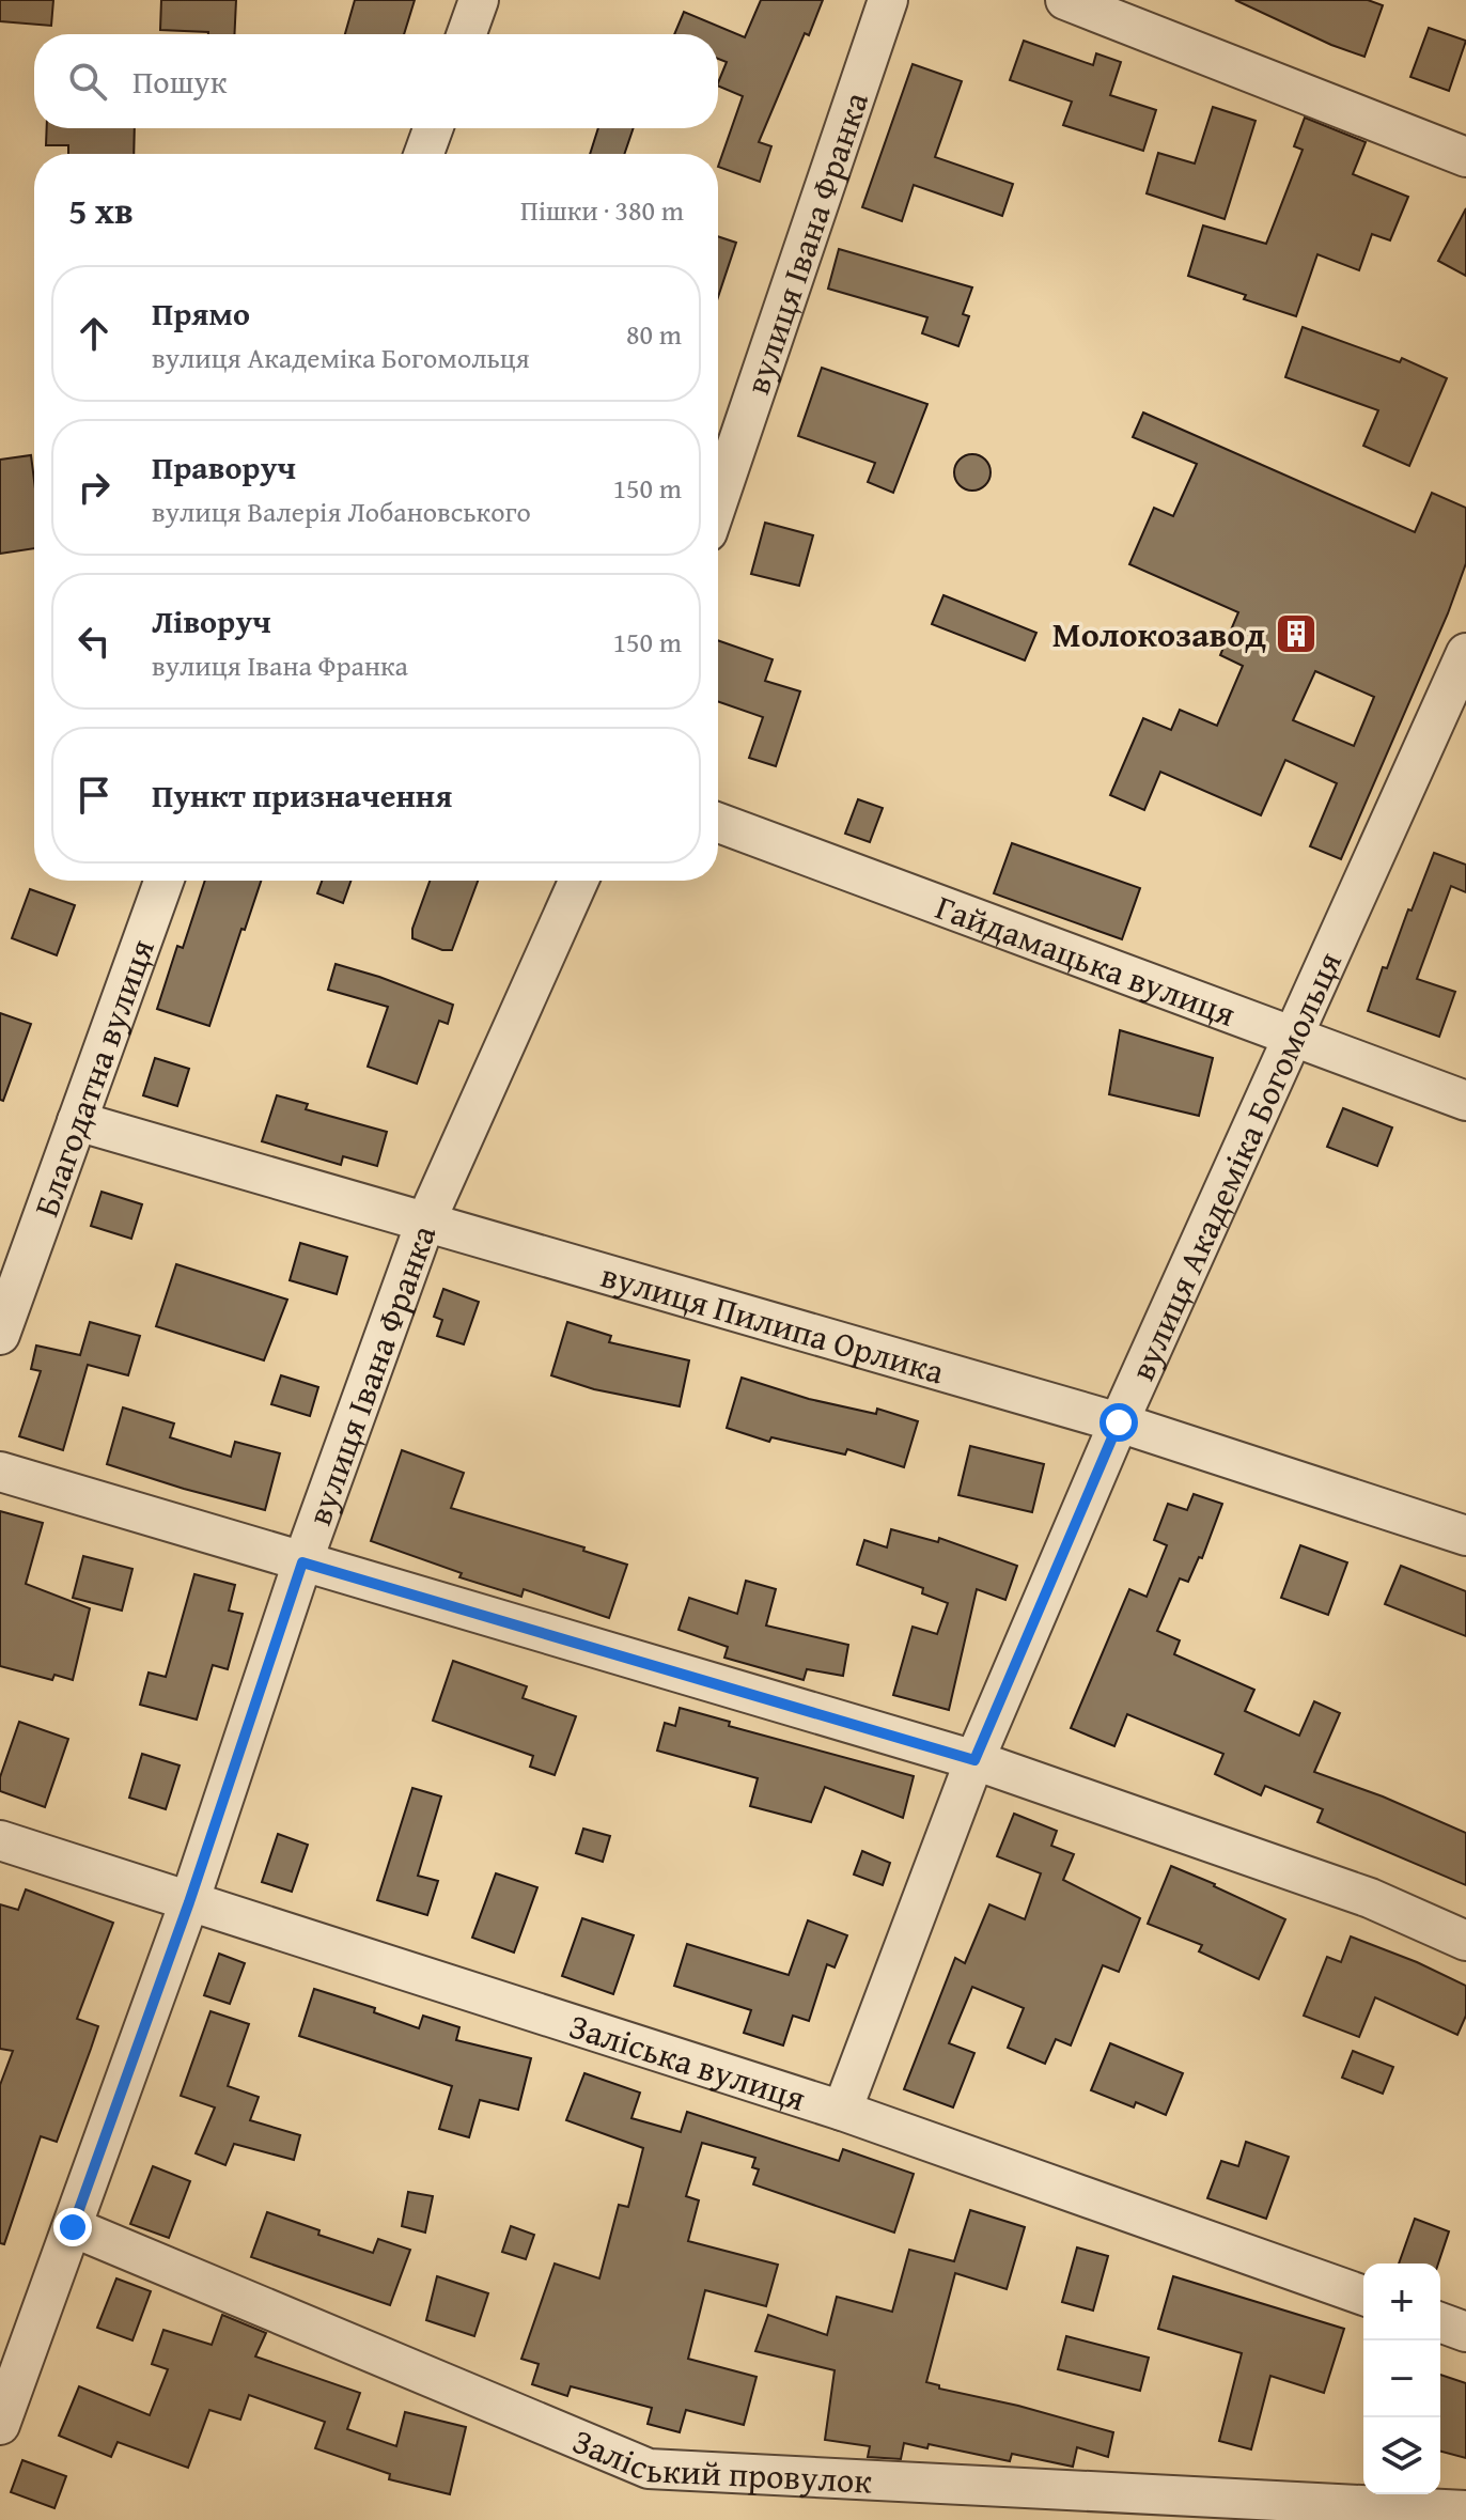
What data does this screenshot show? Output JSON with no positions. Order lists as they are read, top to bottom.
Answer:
{
  "streets": {
    "street": [
      "вулиця Івана Франка",
      "Гайдамацька вулиця",
      "Благодатна вулиця",
      "вулиця Академіка Богомольця",
      "вулиця Пилипа Орлика",
      "Заліська вулиця",
      "Заліський провулок"
    ]
  },
  "crossings": [
    ["вулиця Івана Франка", "вулиця Пилипа Орлика"],
    ["вулиця Івана Франка", "Заліська вулиця"],
    ["вулиця Івана Франка", "Заліський провулок"],
    ["Гайдамацька вулиця", "вулиця Академіка Богомольця"],
    ["Благодатна вулиця", "вулиця Пилипа Орлика"],
    ["вулиця Академіка Богомольця", "вулиця Пилипа Орлика"],
    ["вулиця Академіка Богомольця", "Заліська вулиця"]
  ],
  "places": {
    "building": ["Молокозавод"]
  },
  "page": {
    "search": "Пошук",
    "heading": ["5 хв", "Пішки · 380 m"],
    "list": [
      ["Прямо", "вулиця Академіка Богомольця", "80 m"],
      ["Праворуч", "вулиця Валерія Лобановського", "150 m"],
      ["Ліворуч", "вулиця Івана Франка", "150 m"],
      "Пункт призначення"
    ],
    "map_buttons": ["+", "−"]
  }
}
